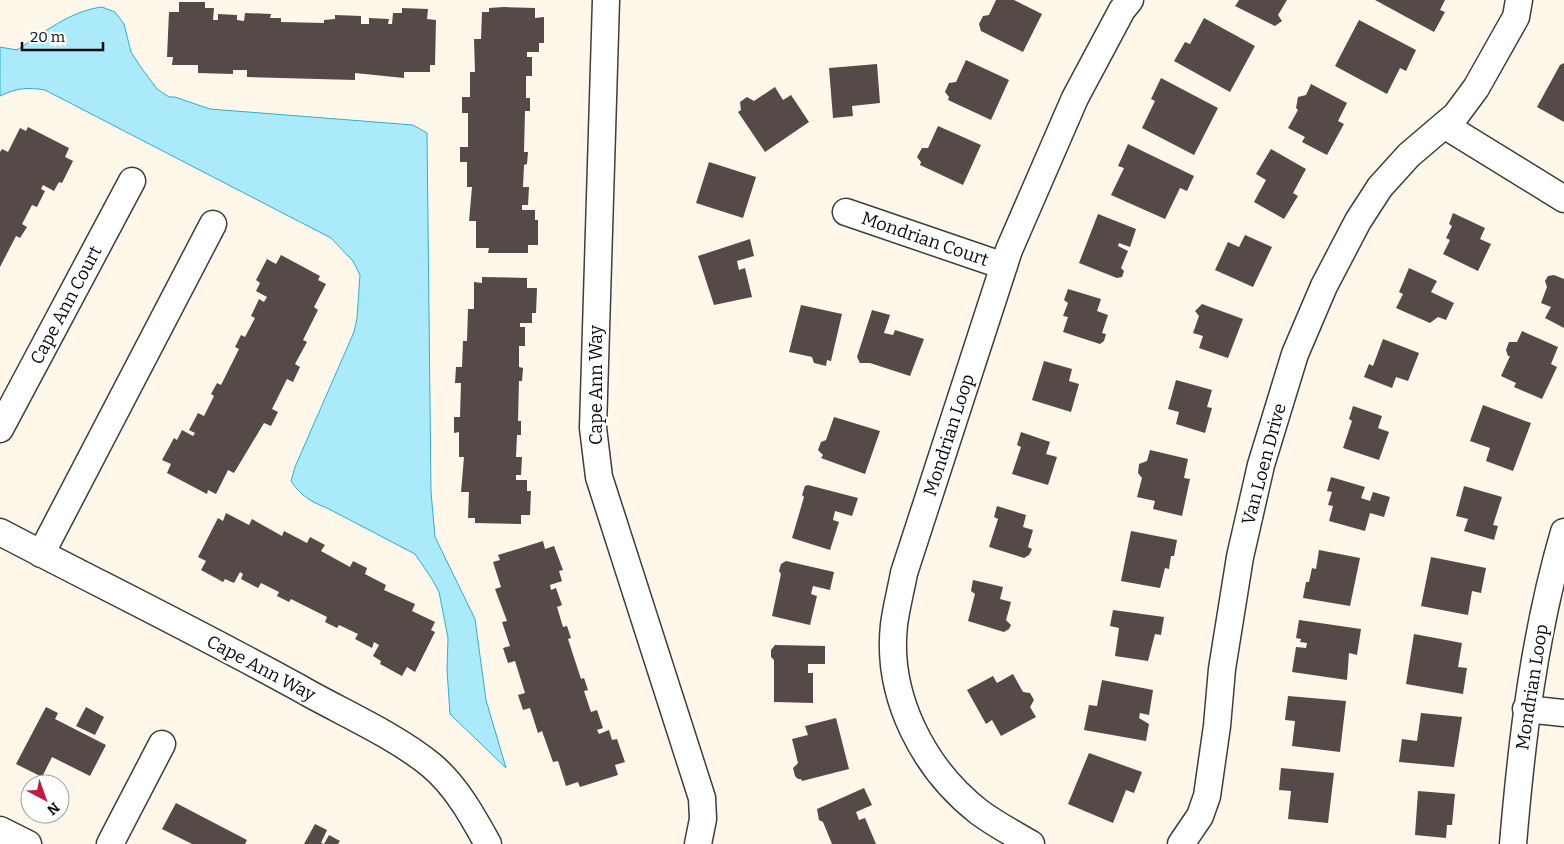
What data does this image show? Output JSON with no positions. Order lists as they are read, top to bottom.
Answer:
{
  "streets": {
    "street": [
      "Mondrian Court",
      "Cape Ann Court",
      "Cape Ann Way",
      "Mondrian Loop",
      "Van Loen Drive"
    ]
  },
  "crossings": [
    ["Mondrian Court", "Mondrian Loop"]
  ],
  "scale_bar": "20 m",
  "north": "bottom right"
}
